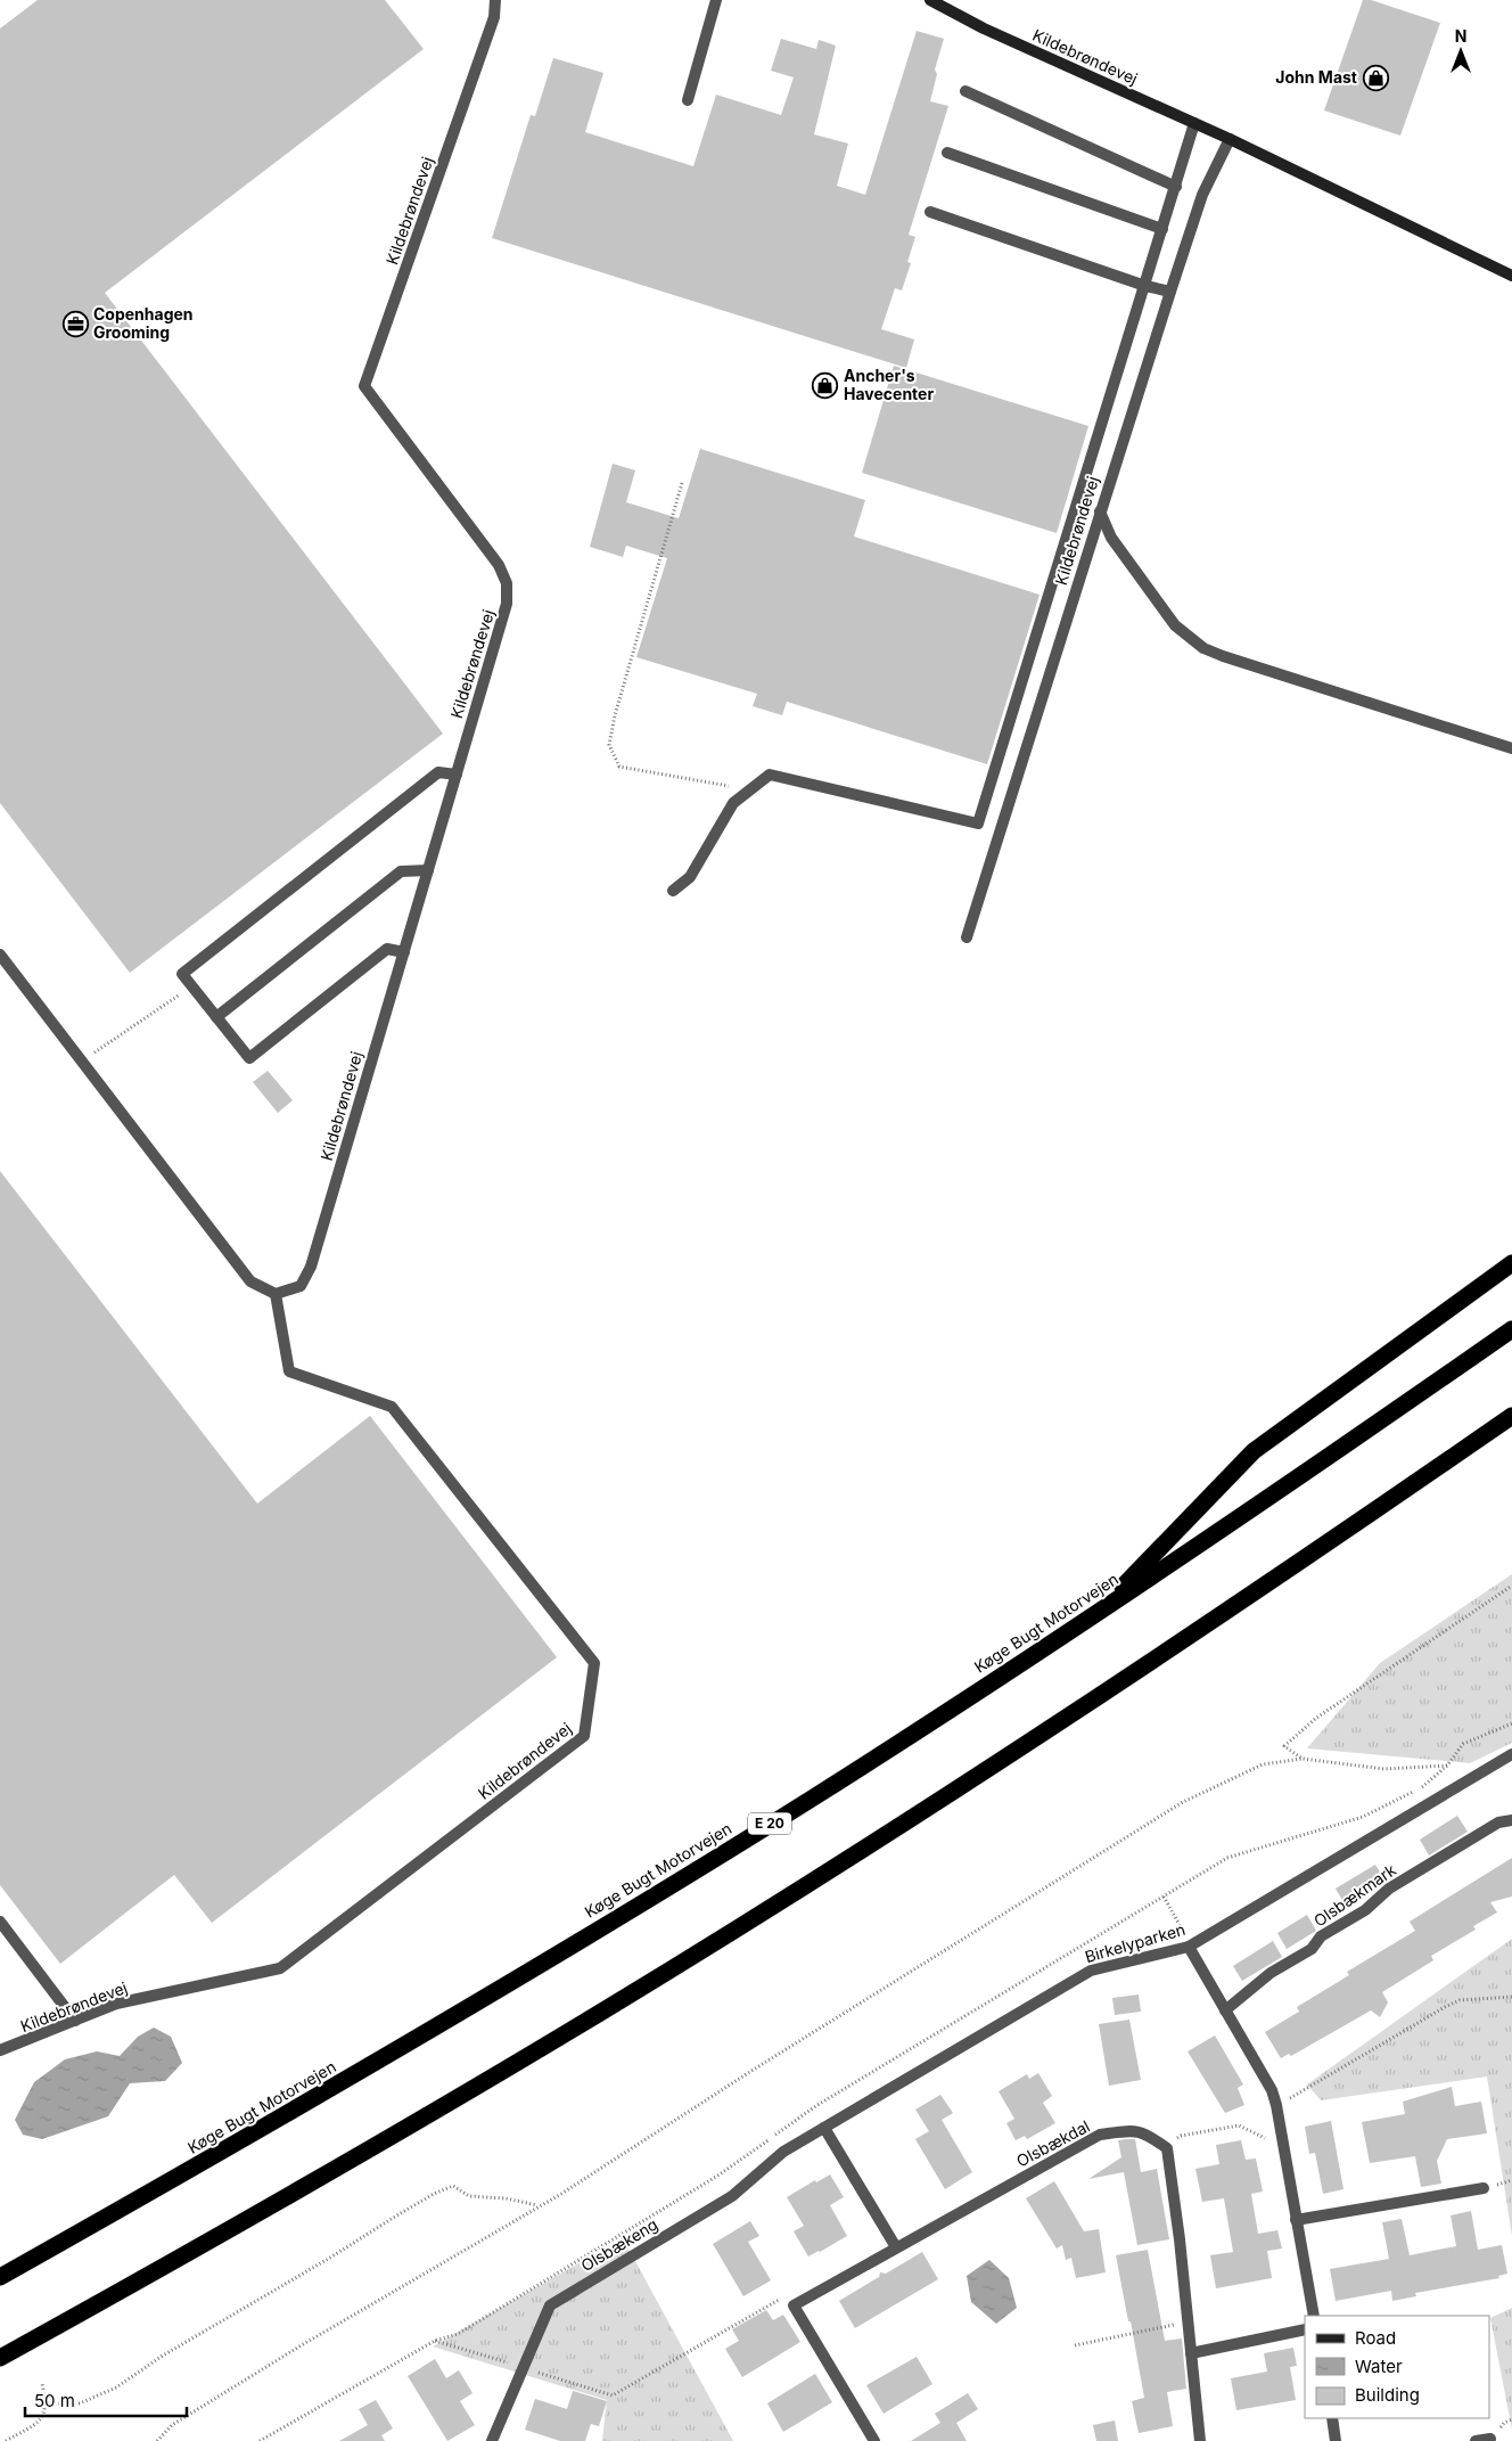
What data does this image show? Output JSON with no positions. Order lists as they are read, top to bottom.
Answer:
{
  "streets": {
    "highway": ["Køge Bugt Motorvejen", "E 20"],
    "street": [
      "Kildebrøndevej",
      "Olsbækmark",
      "Birkelyparken",
      "Olsbækdal",
      "Olsbækeng"
    ]
  },
  "crossings": [
    ["Birkelyparken", "Olsbækeng"]
  ],
  "places": {
    "shop": ["John Mast", "Ancher's Havecenter"],
    "office": ["Copenhagen Grooming"]
  },
  "legend": ["Road", "Water", "Building"],
  "scale_bar": "50 m",
  "north": "top"
}
